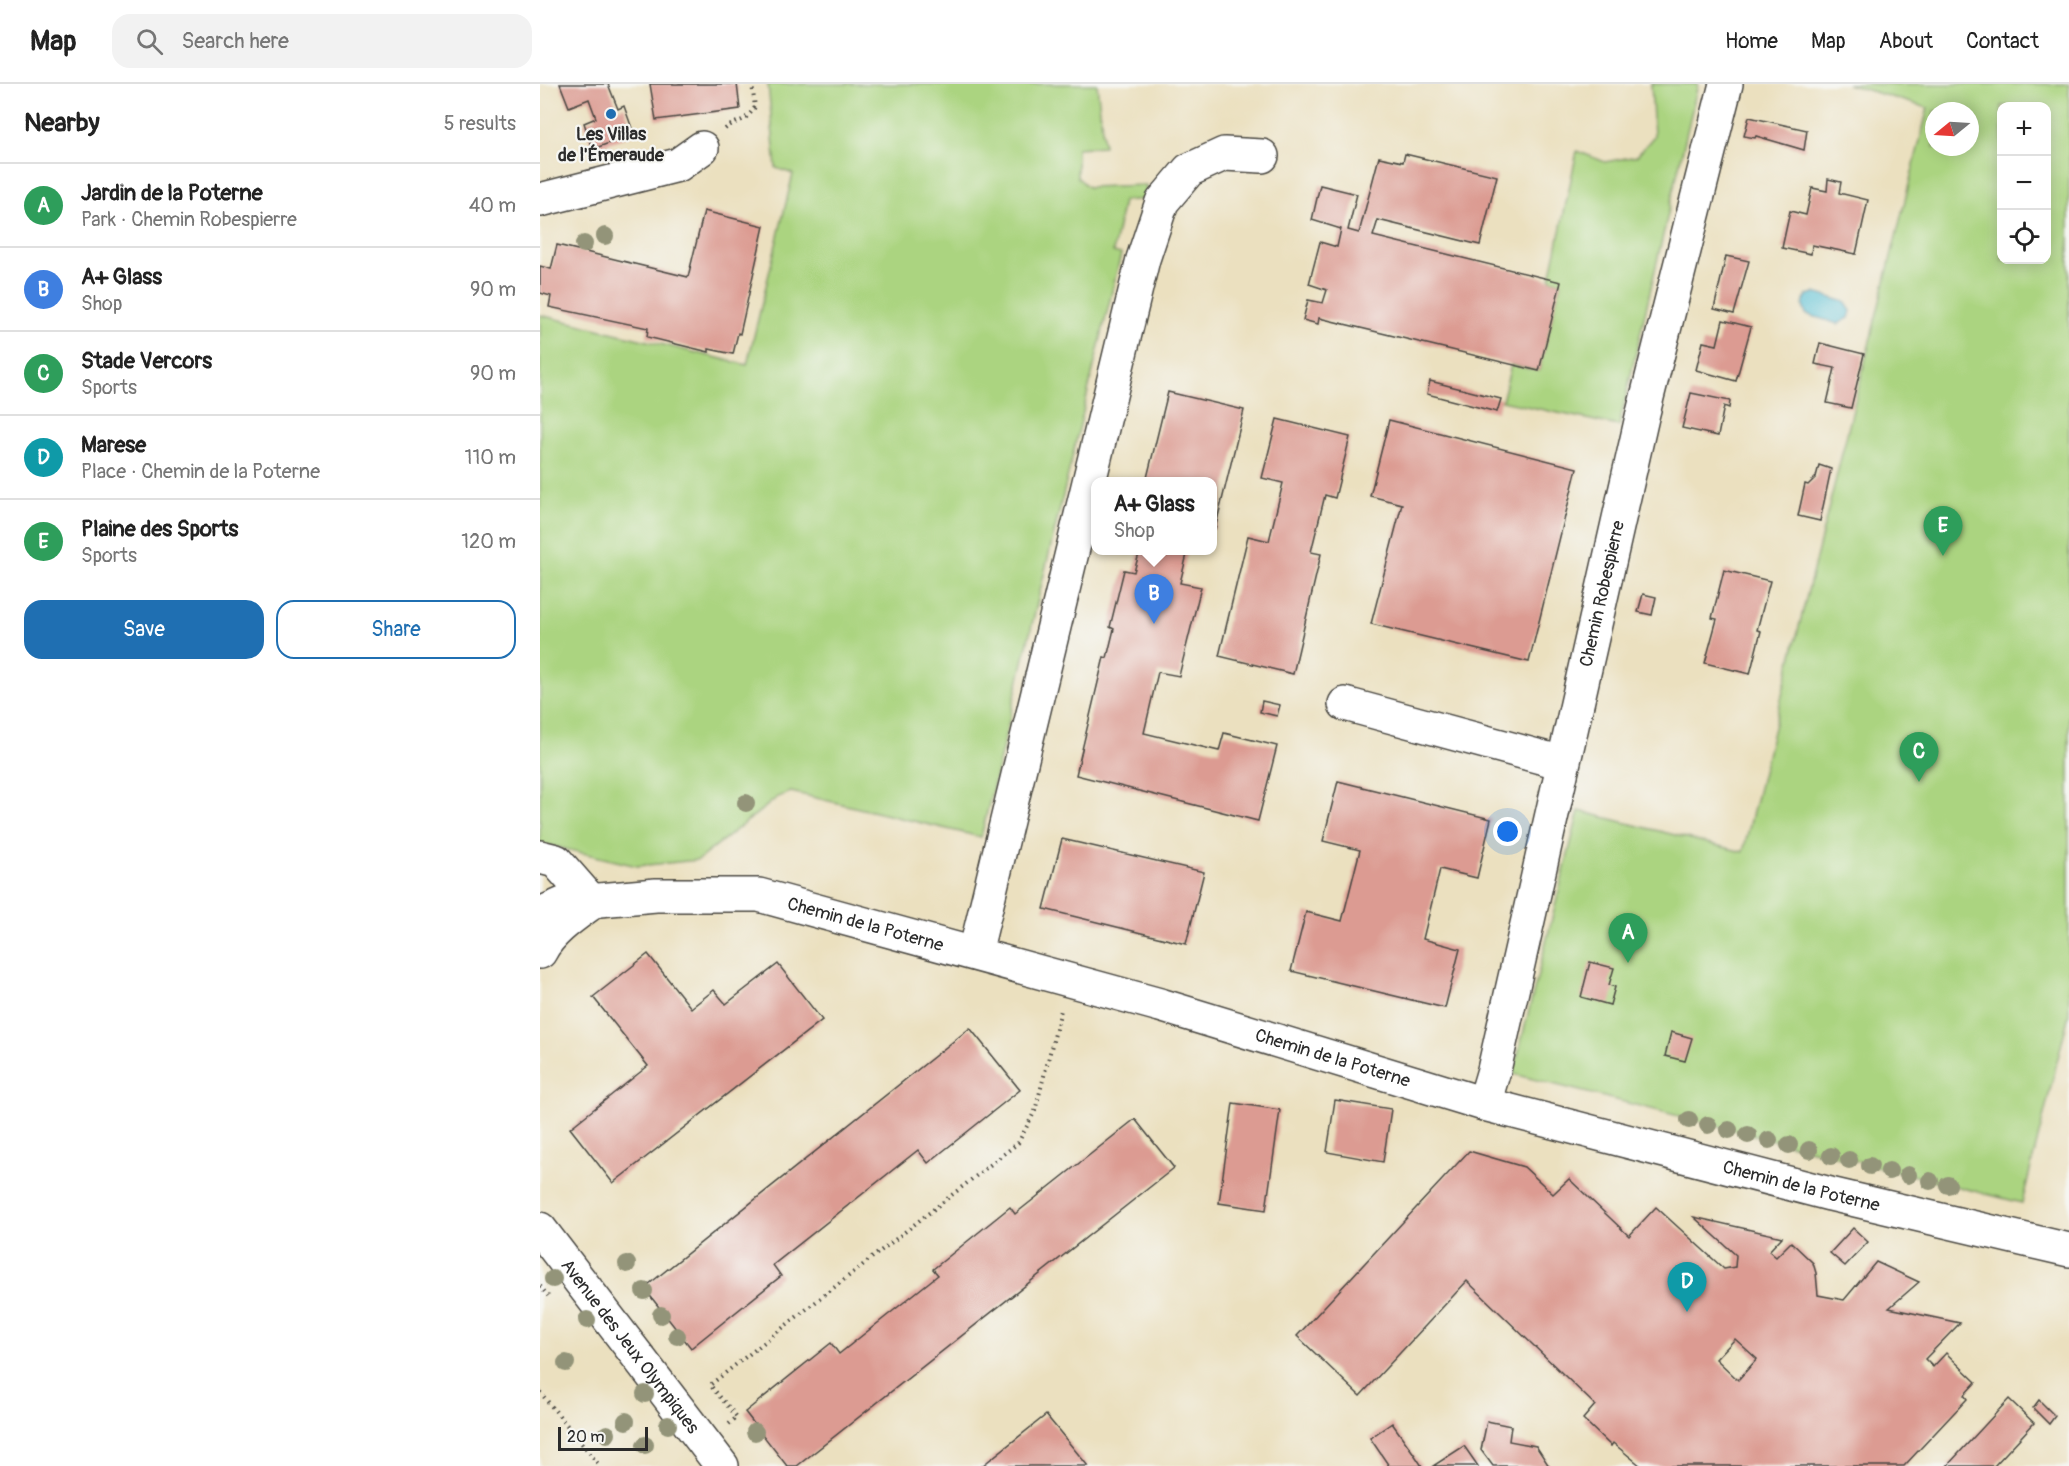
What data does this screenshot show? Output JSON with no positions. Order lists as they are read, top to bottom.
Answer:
{
  "streets": {
    "street": ["Chemin Robespierre", "Chemin de la Poterne", "Avenue des Jeux Olympiques"]
  },
  "crossings": [
    ["Chemin Robespierre", "Chemin de la Poterne"]
  ],
  "places": ["Les Villas de l'Émeraude"],
  "scale_bar": "20 m",
  "north": "left",
  "page": {
    "header": "Map",
    "search": "Search here",
    "nav": [
      "Home",
      "Map",
      "About",
      "Contact"
    ],
    "heading": ["Nearby", "5 results"],
    "map_buttons": ["+", "−"],
    "list": [
      {
        "mark": "A",
        "name": "Jardin de la Poterne",
        "note": "Park · Chemin Robespierre",
        "value": "40 m"
      },
      {
        "mark": "B",
        "name": "A+ Glass",
        "note": "Shop",
        "value": "90 m"
      },
      {
        "mark": "C",
        "name": "Stade Vercors",
        "note": "Sports",
        "value": "90 m"
      },
      {
        "mark": "D",
        "name": "Marese",
        "note": "Place · Chemin de la Poterne",
        "value": "110 m"
      },
      {
        "mark": "E",
        "name": "Plaine des Sports",
        "note": "Sports",
        "value": "120 m"
      }
    ],
    "popup": ["A+ Glass", "Shop"],
    "pins": [
      "E",
      "B",
      "C",
      "A",
      "D"
    ],
    "buttons": ["Save", "Share"],
    "scale": "20 m"
  }
}
